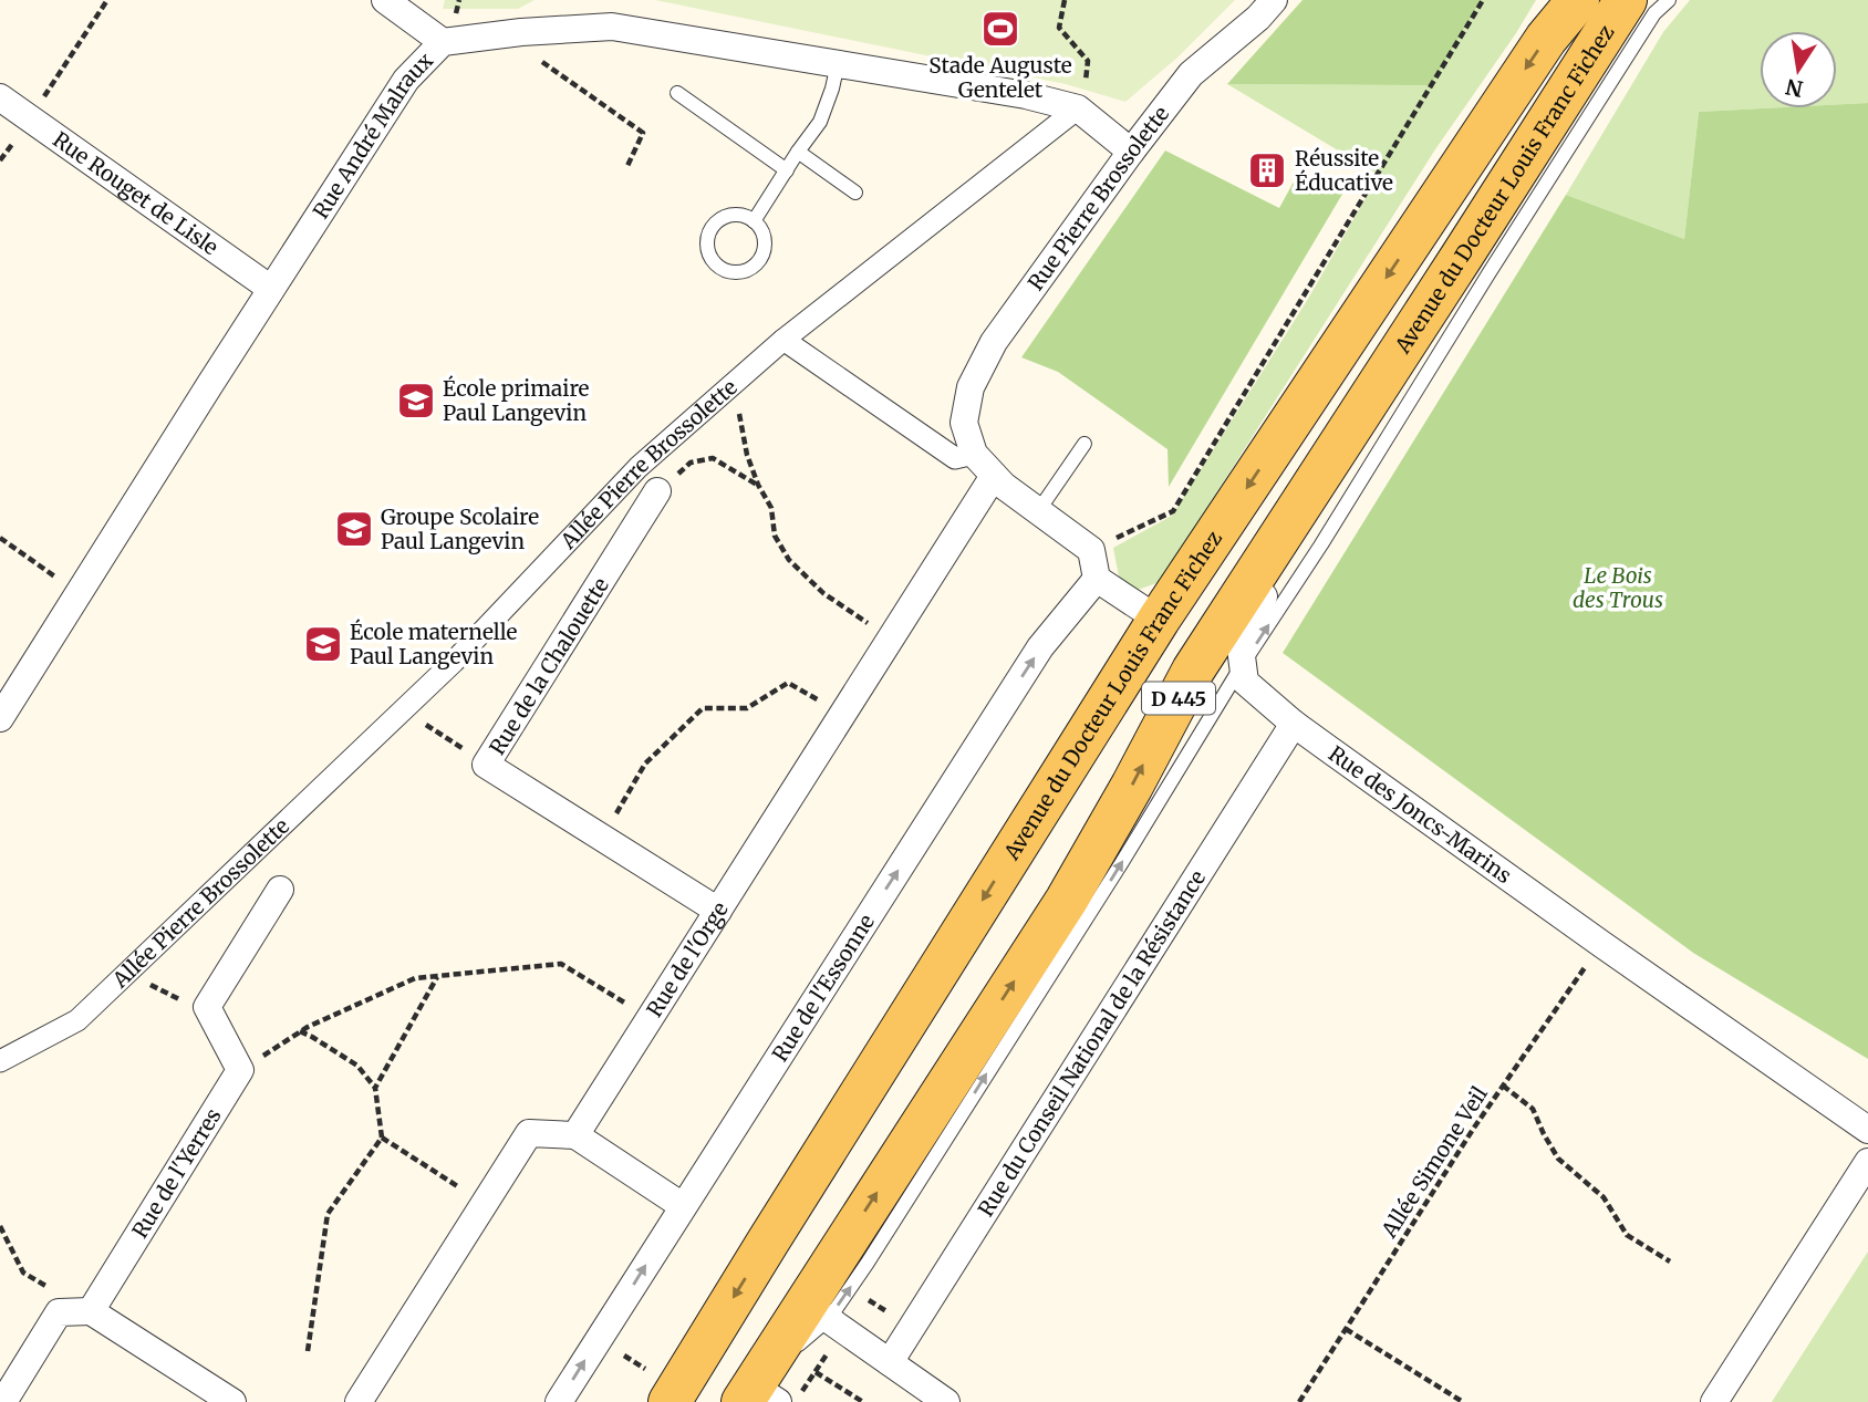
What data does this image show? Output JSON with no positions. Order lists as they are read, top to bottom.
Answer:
{
  "streets": {
    "main road": ["Avenue du Docteur Louis Franc Fichez", "D 445"],
    "street": [
      "Rue André Malraux",
      "Rue Rouget de Lisle",
      "Rue Pierre Brossolette",
      "Allée Pierre Brossolette",
      "Rue de la Chalouette",
      "Rue des Joncs-Marins",
      "Rue de l'Orge",
      "Rue de l'Essonne",
      "Rue du Conseil National de la Résistance",
      "Rue de l'Yerres"
    ],
    "path": ["Allée Simone Veil"]
  },
  "crossings": [
    ["Rue André Malraux", "Rue Rouget de Lisle"],
    ["Rue André Malraux", "Rue Pierre Brossolette"],
    ["Rue André Malraux", "Allée Pierre Brossolette"],
    ["Rue de la Chalouette", "Rue de l'Orge"],
    ["Rue des Joncs-Marins", "Rue du Conseil National de la Résistance"],
    ["Rue des Joncs-Marins", "Allée Simone Veil"]
  ],
  "one_way": ["Rue de l'Essonne"],
  "parks": ["Le Bois des Trous"],
  "places": {
    "sports": ["Stade Auguste Gentelet"],
    "building": ["Réussite Éducative"],
    "school or university": ["École primaire Paul Langevin", "Groupe Scolaire Paul Langevin", "École maternelle Paul Langevin"]
  },
  "north": "bottom"
}
